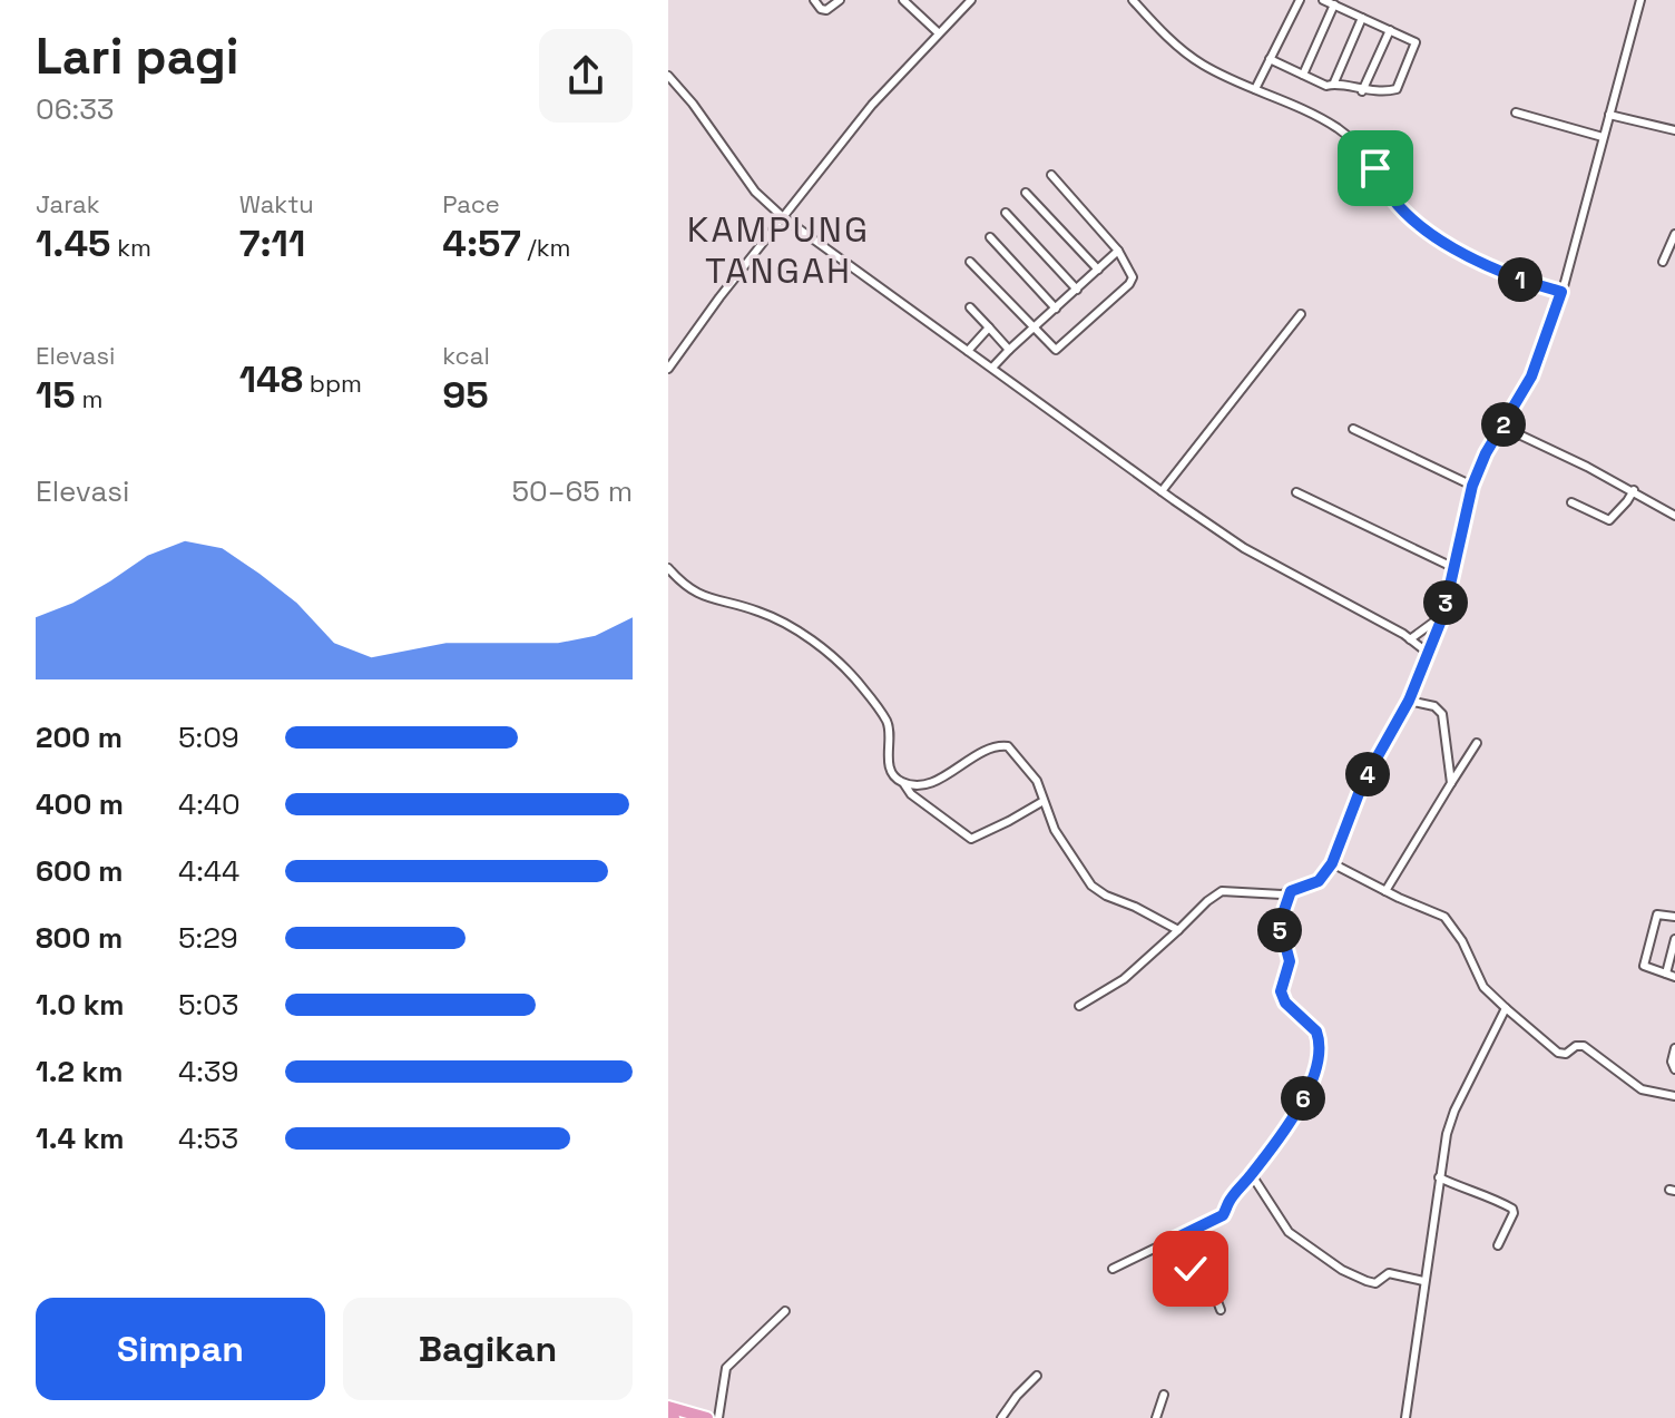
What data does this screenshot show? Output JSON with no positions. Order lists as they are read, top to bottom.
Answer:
{
  "districts": ["KAMPUNG TANGAH"],
  "page": {
    "heading": ["Lari pagi", "06:33"],
    "stats": [
      ["Jarak", "1.45 km"],
      ["Waktu", "7:11"],
      ["Pace", "4:57 /km"],
      ["Elevasi", "15 m"],
      ["148 bpm"],
      ["kcal", "95"]
    ],
    "pins": [
      "1",
      "2",
      "3",
      "4",
      "5",
      "6"
    ],
    "chart": ["Elevasi", "50–65 m"],
    "list": [
      {
        "name": "200 m",
        "note": "5:09"
      },
      {
        "name": "400 m",
        "note": "4:40"
      },
      {
        "name": "600 m",
        "note": "4:44"
      },
      {
        "name": "800 m",
        "note": "5:29"
      },
      {
        "name": "1.0 km",
        "note": "5:03"
      },
      {
        "name": "1.2 km",
        "note": "4:39"
      },
      {
        "name": "1.4 km",
        "note": "4:53"
      }
    ],
    "buttons": ["Simpan", "Bagikan"]
  }
}
